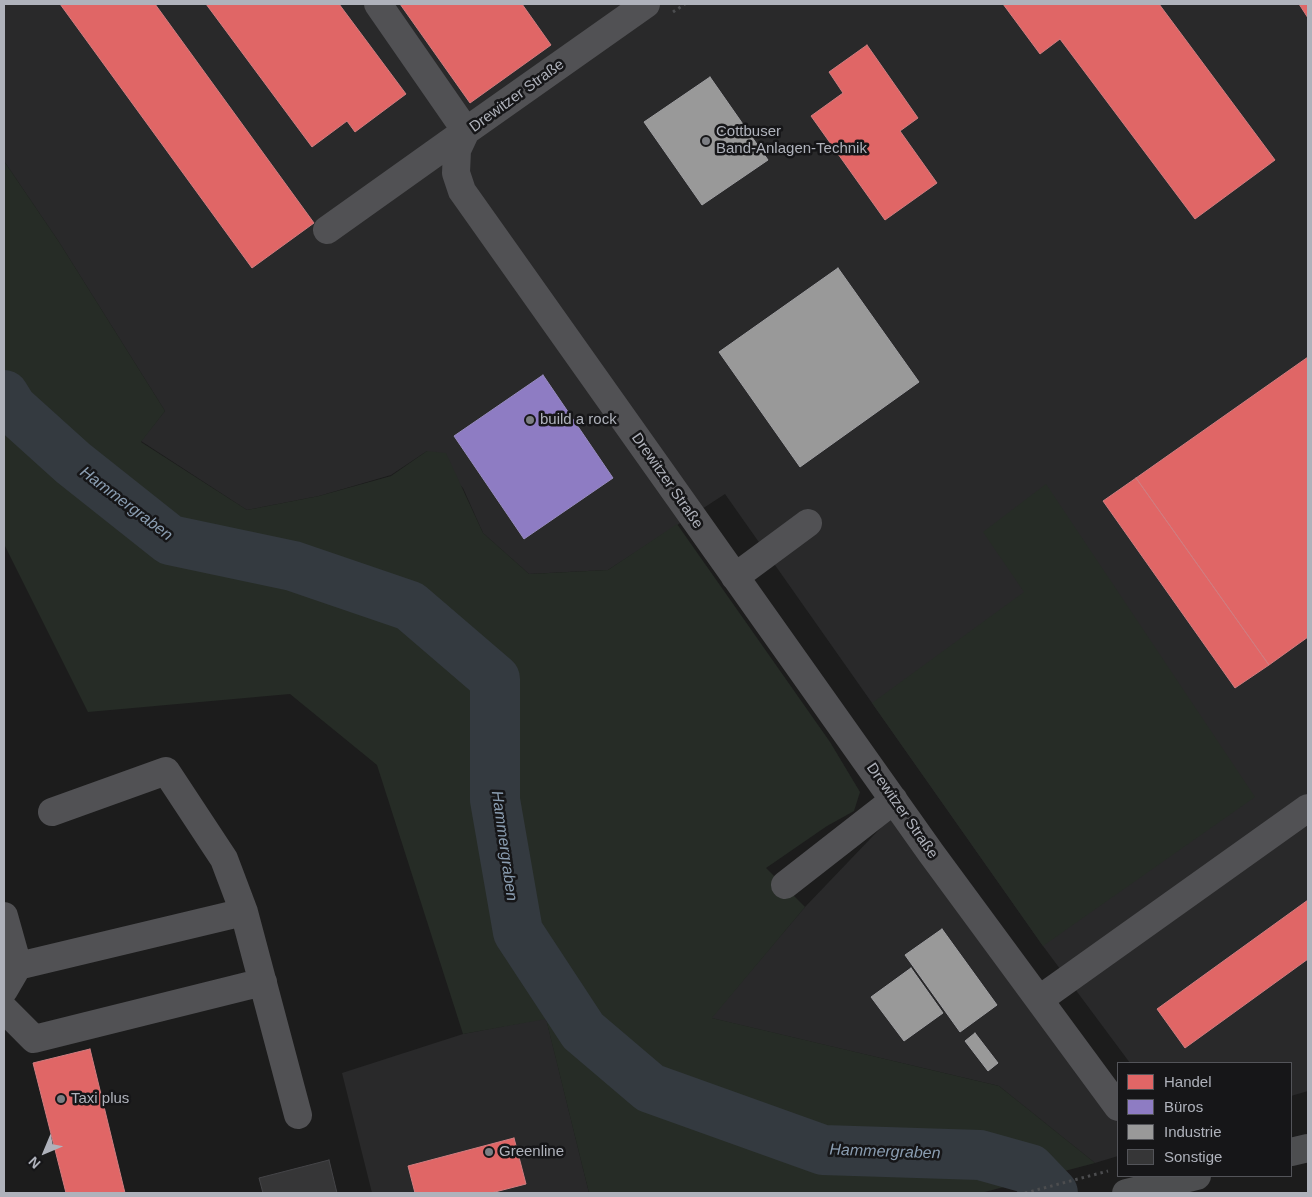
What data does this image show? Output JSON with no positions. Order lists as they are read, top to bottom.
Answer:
{
  "streets": {
    "street": ["Drewitzer Straße"]
  },
  "water": ["Hammergraben"],
  "places": [
    "Cottbuser Band-Anlagen-Technik",
    "build a rock",
    "Taxi plus",
    "Greenline"
  ],
  "legend": [
    "Handel",
    "Büros",
    "Industrie",
    "Sonstige"
  ],
  "north": "bottom left"
}
